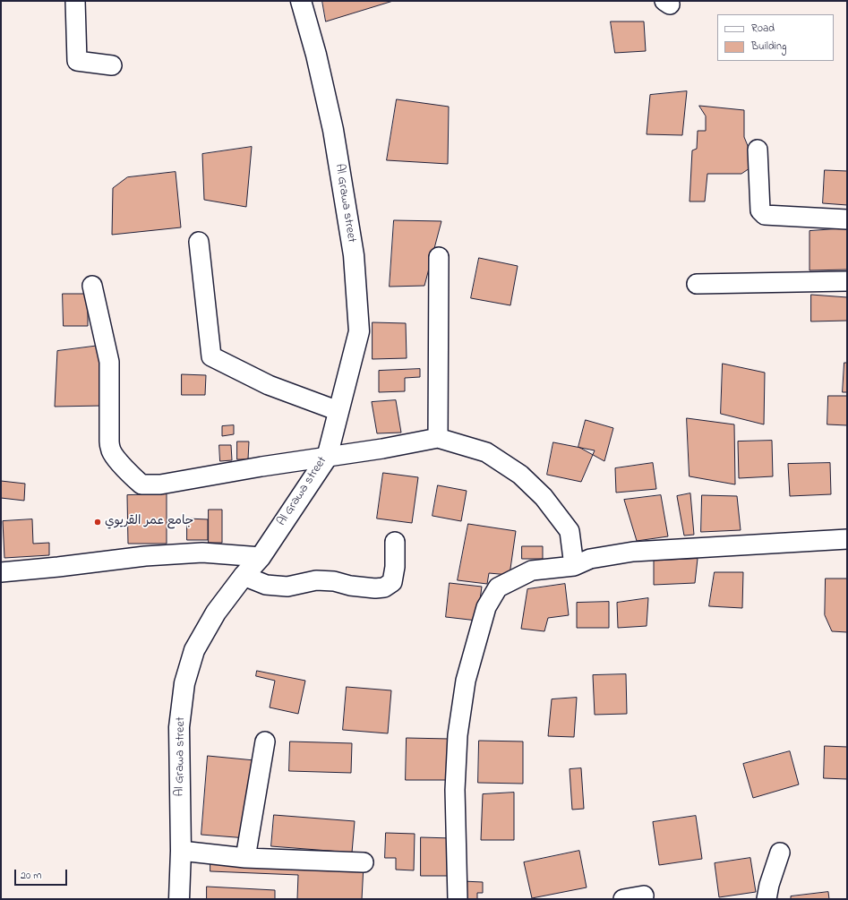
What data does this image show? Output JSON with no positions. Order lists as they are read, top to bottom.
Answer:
{
  "streets": {
    "street": ["Al Grawa street"]
  },
  "places": ["جامع عمر القريوي"],
  "legend": ["Road", "Building"],
  "scale_bar": "20 m"
}
